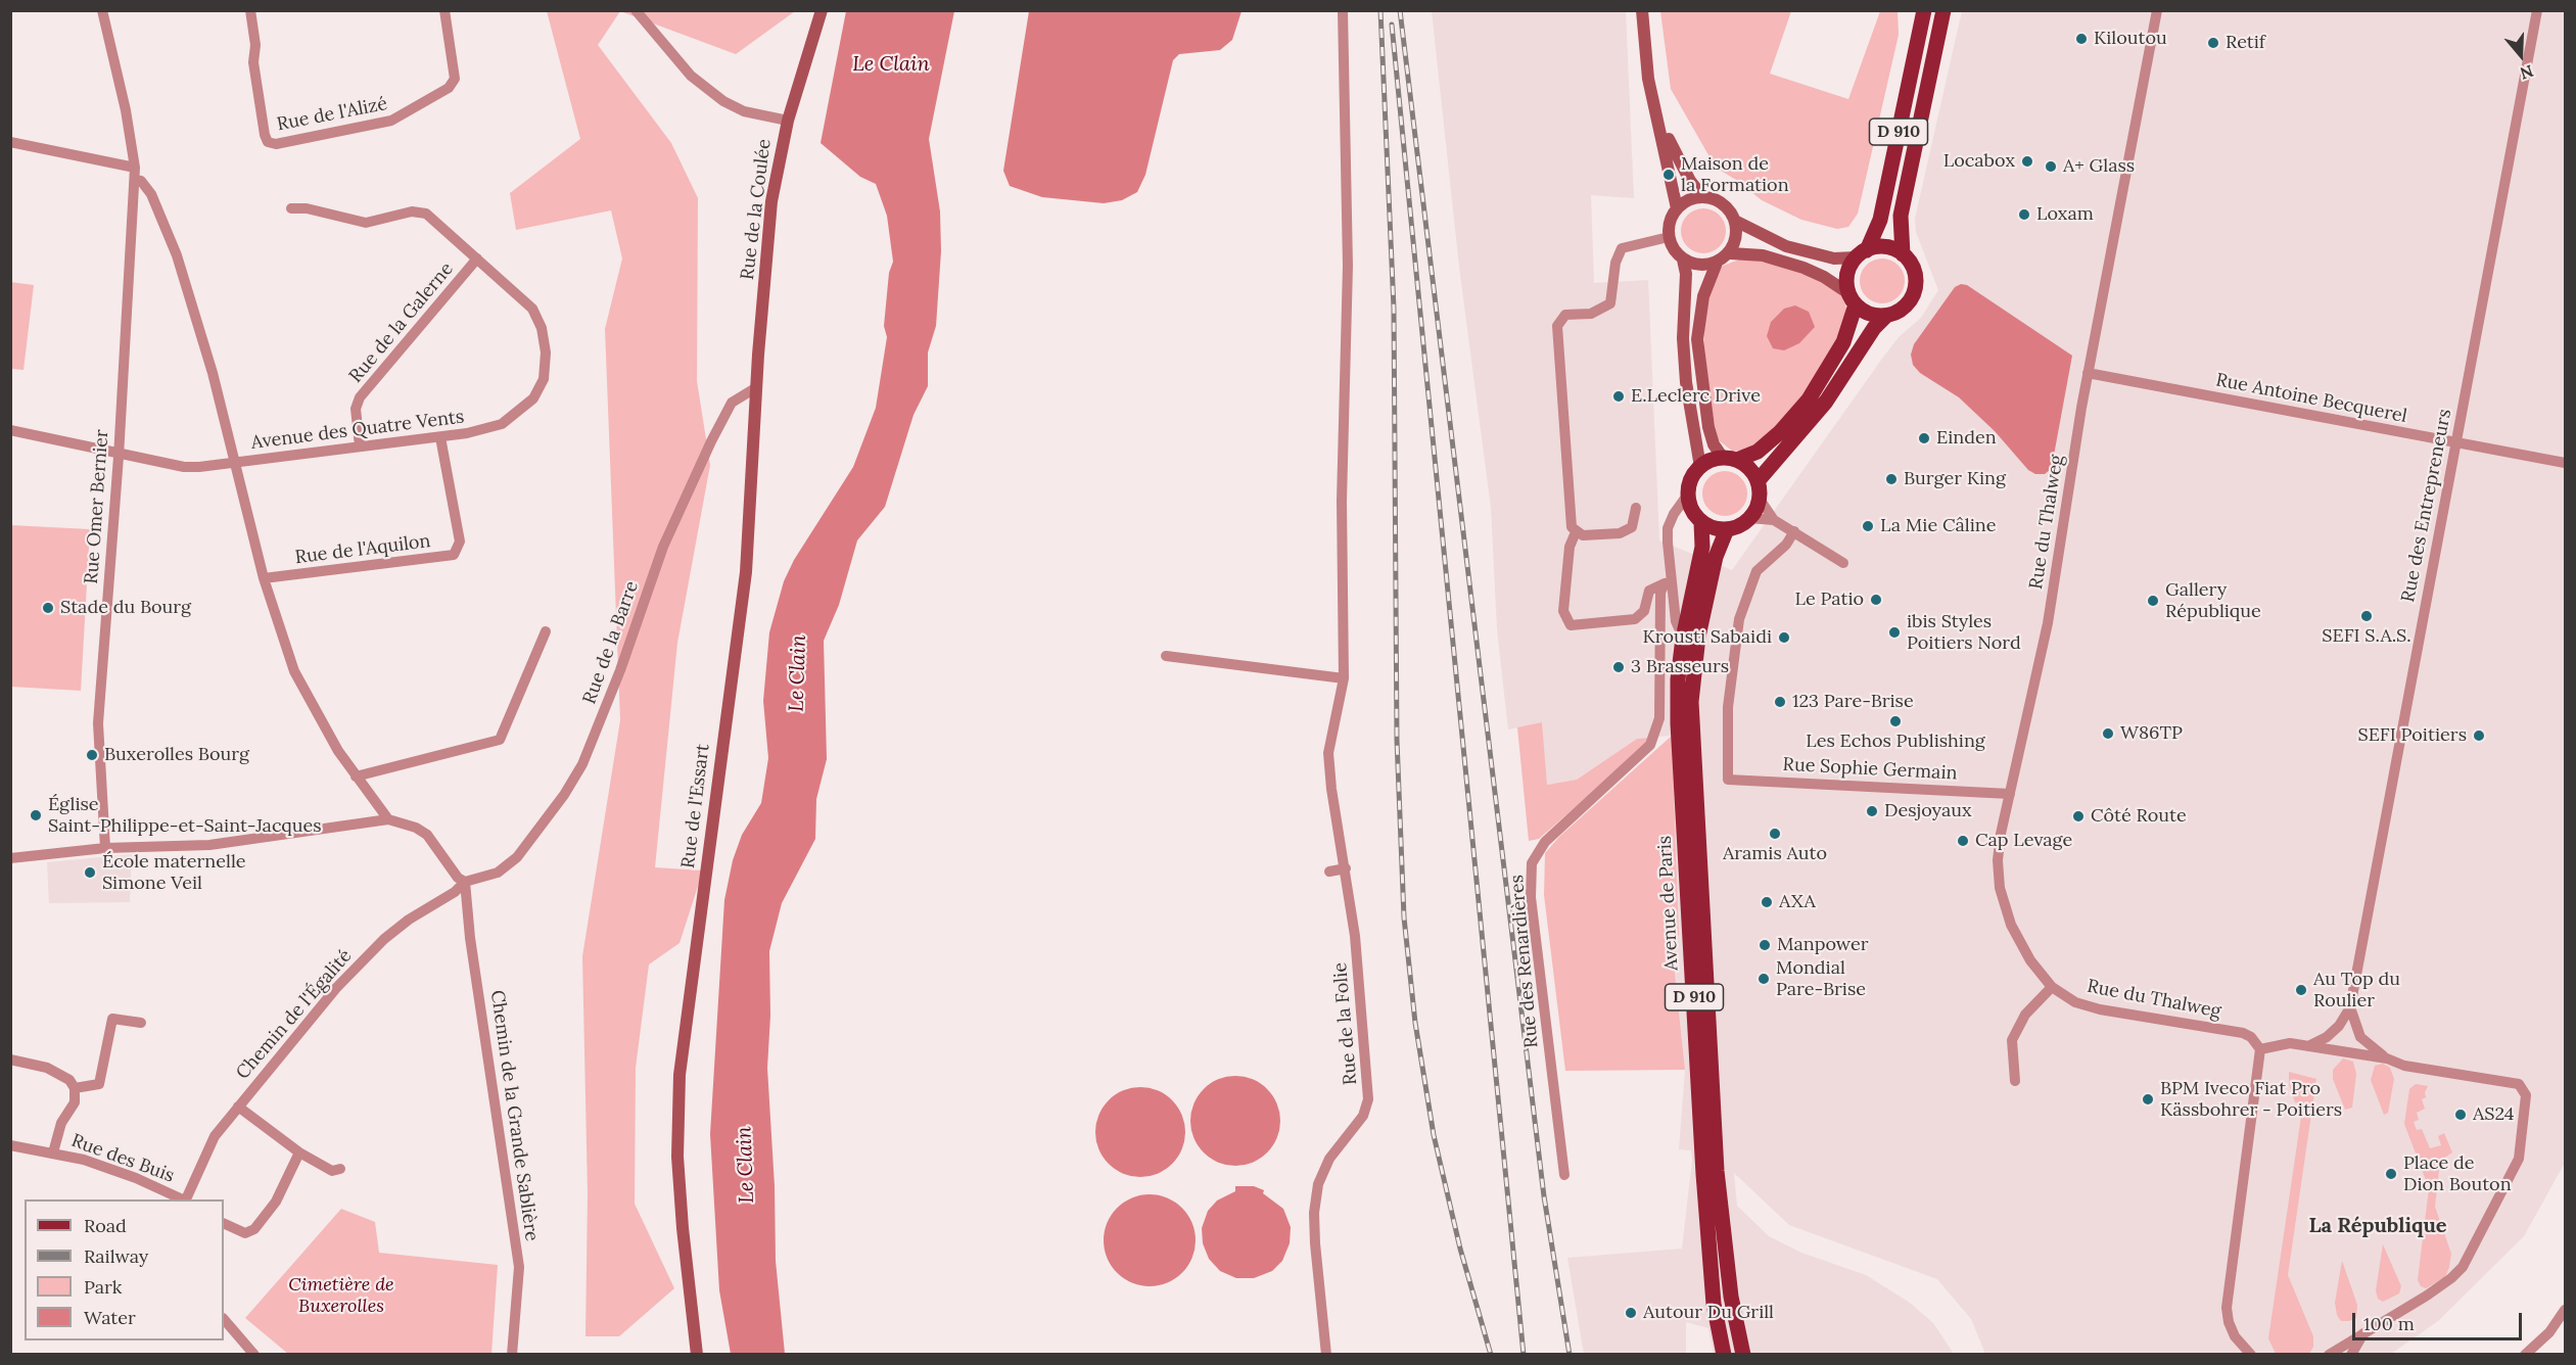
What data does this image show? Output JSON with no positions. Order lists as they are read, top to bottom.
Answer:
{
  "streets": {
    "main road": [
      "D 910",
      "Rue de la Coulée",
      "Rue de l'Essart",
      "Avenue de Paris"
    ],
    "street": [
      "Rue de l'Alizé",
      "Rue de la Galerne",
      "Rue Antoine Becquerel",
      "Avenue des Quatre Vents",
      "Rue des Entrepreneurs",
      "Rue Omer Bernier",
      "Rue du Thalweg",
      "Rue de l'Aquilon",
      "Rue de la Barre",
      "Rue Sophie Germain",
      "Rue des Renardières",
      "Chemin de l'Égalité",
      "Rue de la Folie",
      "Chemin de la Grande Sablière",
      "Rue des Buis"
    ]
  },
  "crossings": [
    ["Rue de la Coulée", "Rue de la Barre"],
    ["Rue de la Coulée", "Rue de l'Essart"],
    ["Rue de la Galerne", "Avenue des Quatre Vents"],
    ["Rue Antoine Becquerel", "Rue des Entrepreneurs"],
    ["Rue Antoine Becquerel", "Rue du Thalweg"],
    ["Avenue des Quatre Vents", "Rue Omer Bernier"],
    ["Avenue des Quatre Vents", "Rue de l'Aquilon"],
    ["Rue du Thalweg", "Rue Sophie Germain"],
    ["Rue de la Barre", "Rue de l'Essart"],
    ["Rue de la Barre", "Chemin de l'Égalité"],
    ["Rue de la Barre", "Chemin de la Grande Sablière"],
    ["Avenue de Paris", "Rue des Renardières"],
    ["Chemin de l'Égalité", "Chemin de la Grande Sablière"]
  ],
  "districts": ["La République"],
  "water": ["Le Clain"],
  "parks": ["Cimetière de Buxerolles"],
  "places": [
    "Kiloutou",
    "Retif",
    "Locabox",
    "A+ Glass",
    "Maison de la Formation",
    "Loxam",
    "E.Leclerc Drive",
    "Einden",
    "Burger King",
    "La Mie Câline",
    "Le Patio",
    "Gallery République",
    "Stade du Bourg",
    "SEFI S.A.S.",
    "ibis Styles Poitiers Nord",
    "Krousti Sabaidi",
    "3 Brasseurs",
    "123 Pare-Brise",
    "Les Echos Publishing",
    "W86TP",
    "SEFI Poitiers",
    "Buxerolles Bourg",
    "Desjoyaux",
    "Église Saint-Philippe-et-Saint-Jacques",
    "Côté Route",
    "Aramis Auto",
    "Cap Levage",
    "École maternelle Simone Veil",
    "AXA",
    "Manpower",
    "Mondial Pare-Brise",
    "Au Top du Roulier",
    "BPM Iveco Fiat Pro Kässbohrer - Poitiers",
    "AS24",
    "Place de Dion Bouton",
    "Autour Du Grill"
  ],
  "legend": [
    "Road",
    "Railway",
    "Park",
    "Water"
  ],
  "scale_bar": "100 m",
  "north": "bottom"
}
